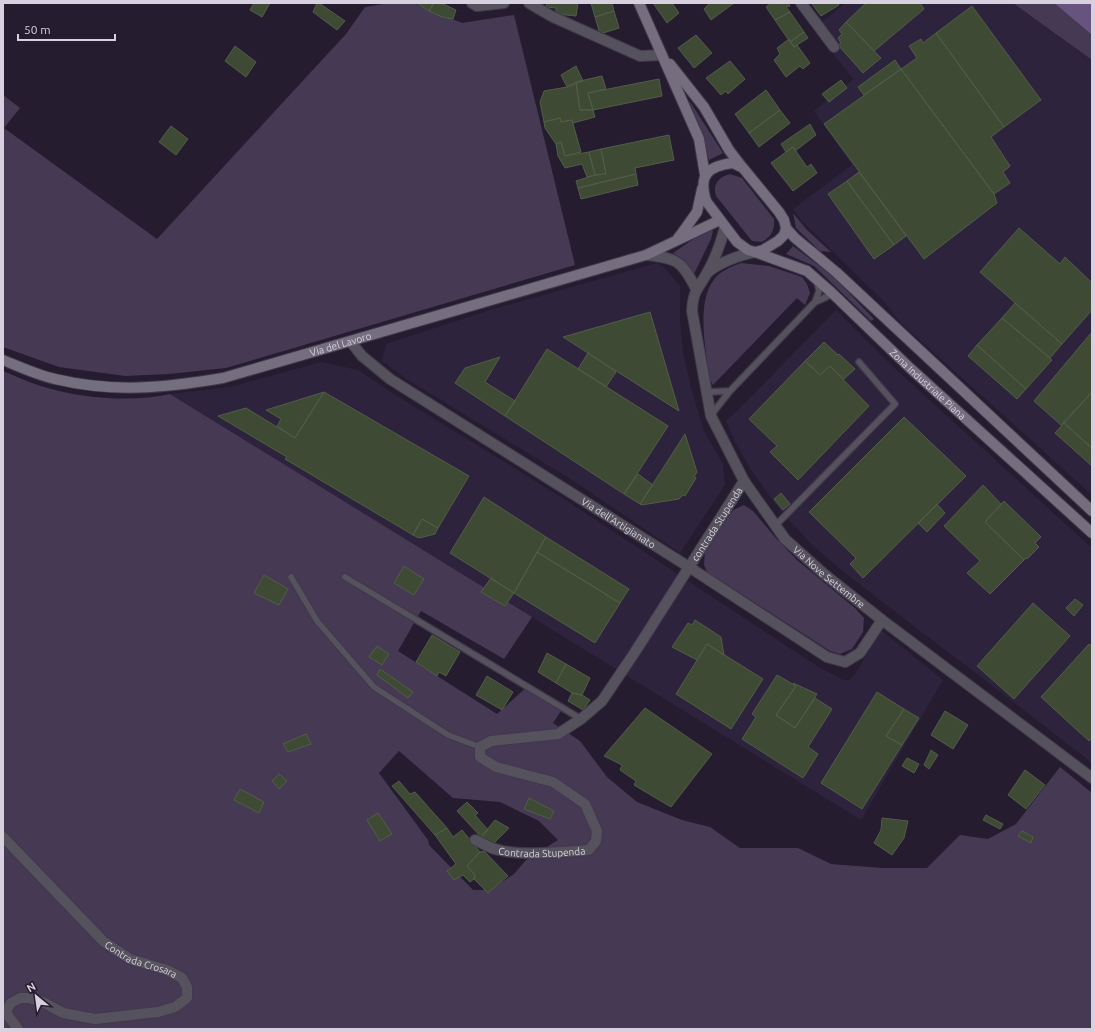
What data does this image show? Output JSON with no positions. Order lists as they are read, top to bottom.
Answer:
{
  "streets": {
    "main road": ["Via del Lavoro", "Zona Industriale Piana"],
    "street": [
      "Via dell'Artigianato",
      "contrada Stupenda",
      "Via Nove Settembre",
      "Contrada Stupenda",
      "Contrada Crosara"
    ]
  },
  "crossings": [
    ["Via del Lavoro", "Zona Industriale Piana"],
    ["Via del Lavoro", "Via dell'Artigianato"],
    ["Via del Lavoro", "Via Nove Settembre"],
    ["Zona Industriale Piana", "Via Nove Settembre"],
    ["Via dell'Artigianato", "contrada Stupenda"],
    ["Via dell'Artigianato", "Via Nove Settembre"],
    ["Via dell'Artigianato", "Contrada Stupenda"],
    ["contrada Stupenda", "Via Nove Settembre"],
    ["contrada Stupenda", "Contrada Stupenda"]
  ],
  "scale_bar": "50 m",
  "north": "top left"
}
